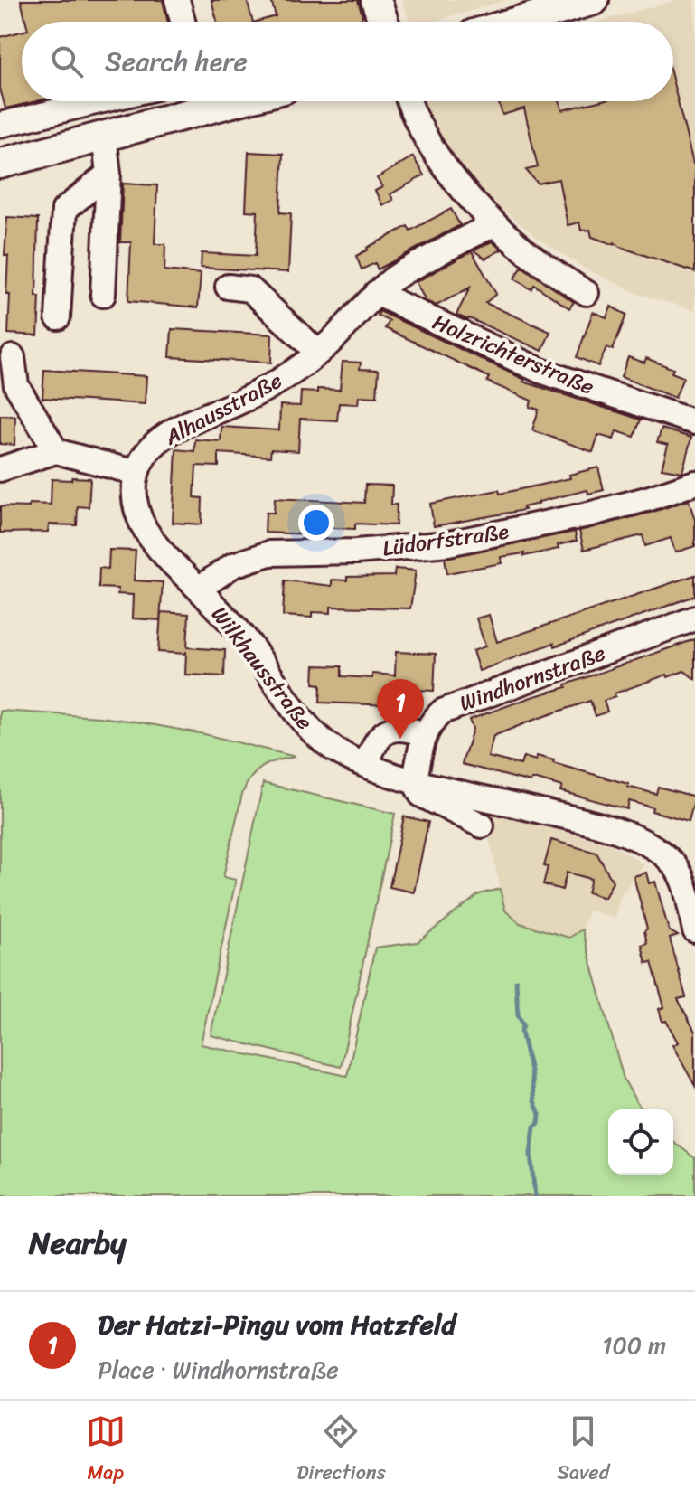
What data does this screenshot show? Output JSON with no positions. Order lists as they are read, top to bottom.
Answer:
{
  "streets": {
    "street": [
      "Holzrichterstraße",
      "Alhausstraße",
      "Lüdorfstraße",
      "Wilkhausstraße",
      "Windhornstraße"
    ]
  },
  "crossings": [
    ["Holzrichterstraße", "Alhausstraße"],
    ["Alhausstraße", "Wilkhausstraße"],
    ["Lüdorfstraße", "Wilkhausstraße"]
  ],
  "page": {
    "search": "Search here",
    "pins": "1",
    "heading": "Nearby",
    "list": [
      {
        "mark": "1",
        "name": "Der Hatzi-Pingu vom Hatzfeld",
        "note": "Place · Windhornstraße",
        "value": "100 m"
      }
    ],
    "nav": ["Map", "Directions", "Saved"]
  }
}
